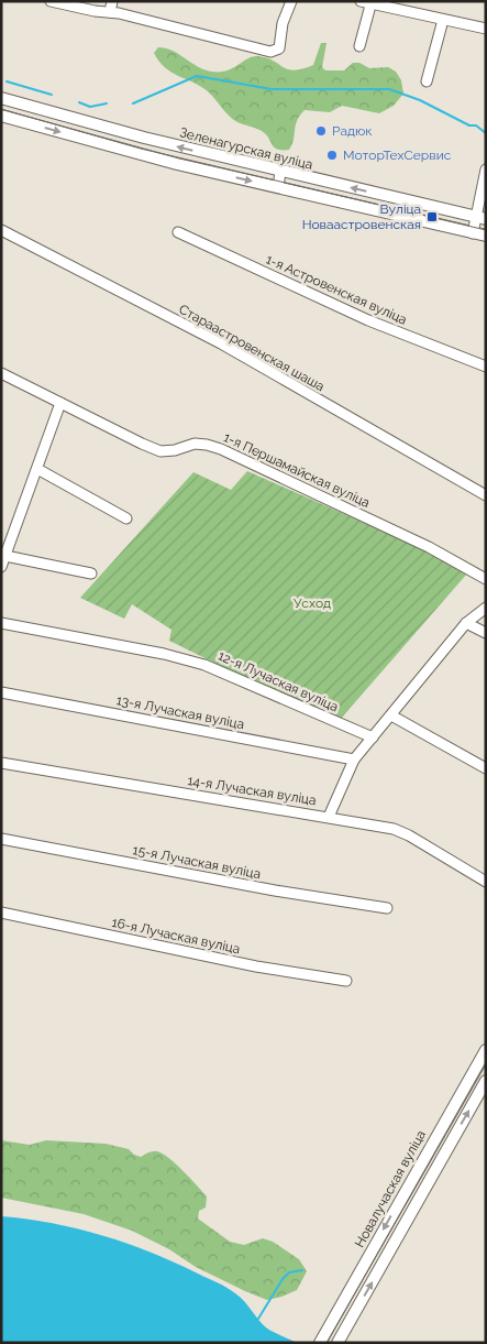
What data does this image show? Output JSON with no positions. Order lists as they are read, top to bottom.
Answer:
{
  "streets": {
    "main road": ["Зеленагурская вуліца", "Новалучаская вуліца"],
    "street": [
      "1-я Астровенская вуліца",
      "Стараастровенская шаша",
      "1-я Першамайская вуліца",
      "12-я Лучаская вуліца",
      "13-я Лучаская вуліца",
      "14-я Лучаская вуліца",
      "15-я Лучаская вуліца",
      "16-я Лучаская вуліца"
    ]
  },
  "parks": ["Усход"],
  "places": {
    "other": ["Радюк", "МоторТехСервис"],
    "transit": ["Вуліца Новаастровенская"]
  }
}
